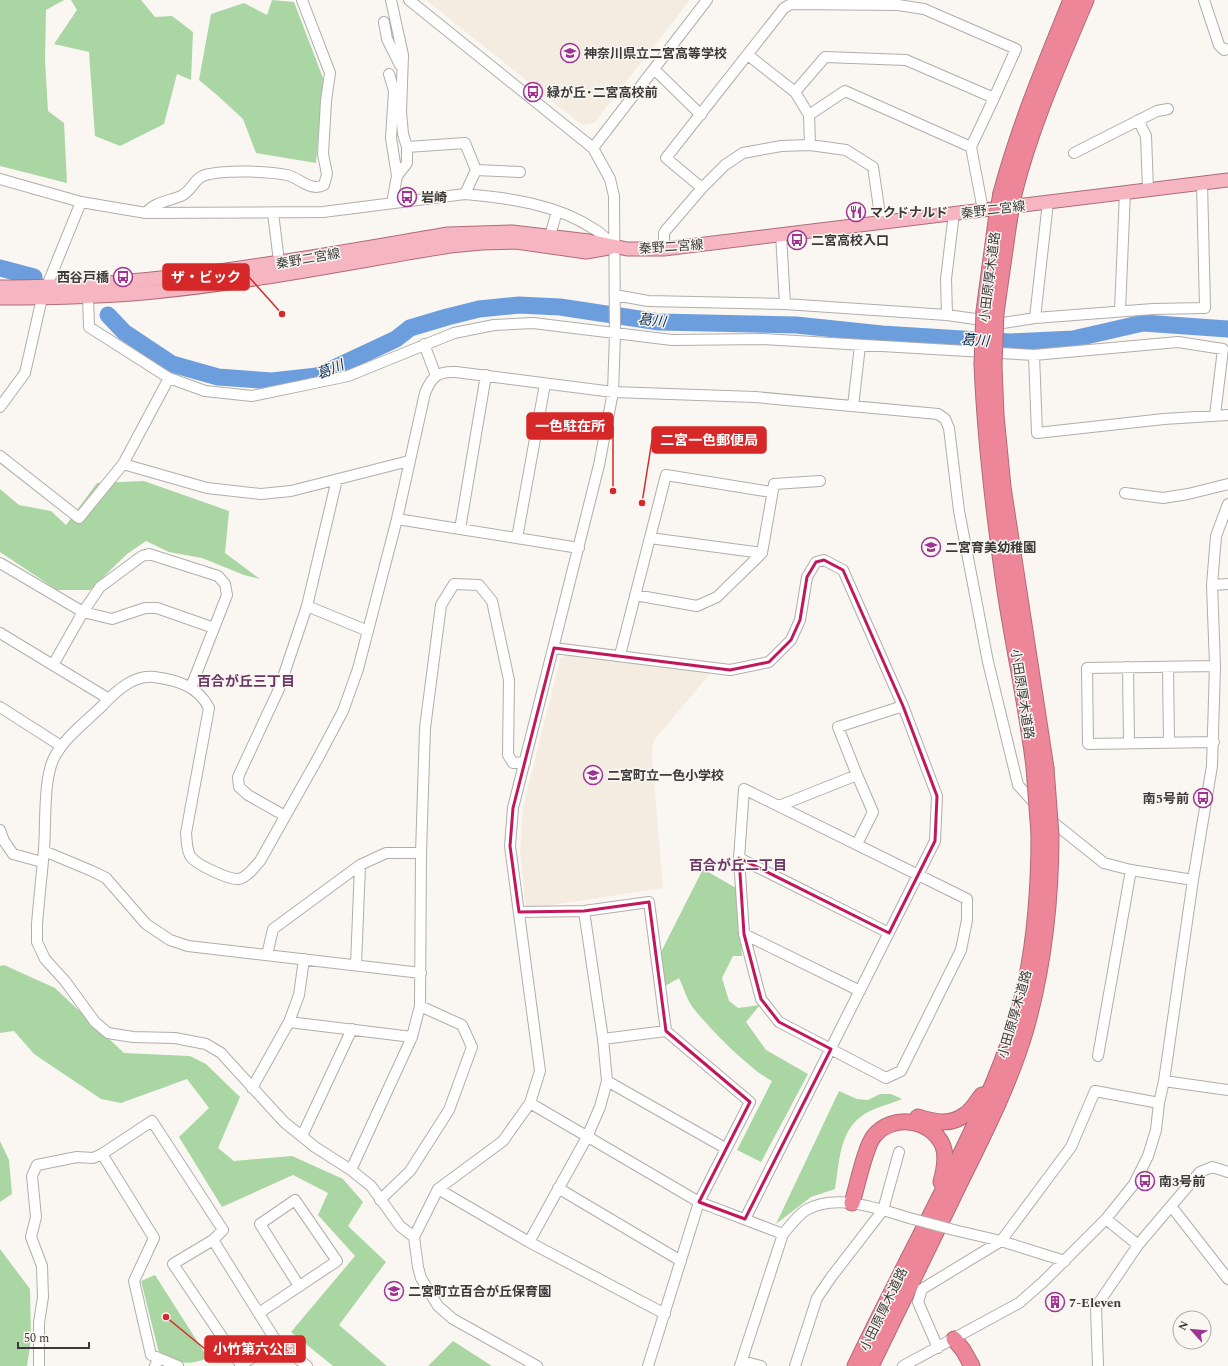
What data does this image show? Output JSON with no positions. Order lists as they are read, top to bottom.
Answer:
{
  "streets": {
    "highway": ["小田原厚木道路"],
    "main road": ["秦野二宮線"]
  },
  "districts": ["百合が丘三丁目", "百合が丘二丁目"],
  "water": ["葛川"],
  "places": {
    "school or university": [
      "神奈川県立二宮高等学校",
      "二宮育美幼稚園",
      "二宮町立一色小学校",
      "二宮町立百合が丘保育園"
    ],
    "bus stop": [
      "緑が丘･二宮高校前",
      "岩崎",
      "二宮高校入口",
      "西谷戸橋",
      "南5号前",
      "南3号前"
    ],
    "restaurant": ["マクドナルド"],
    "other": [
      "ザ・ビック",
      "一色駐在所",
      "二宮一色郵便局",
      "小竹第六公園"
    ],
    "building": ["7-Eleven"]
  },
  "scale_bar": "50 m",
  "north": "top left"
}
